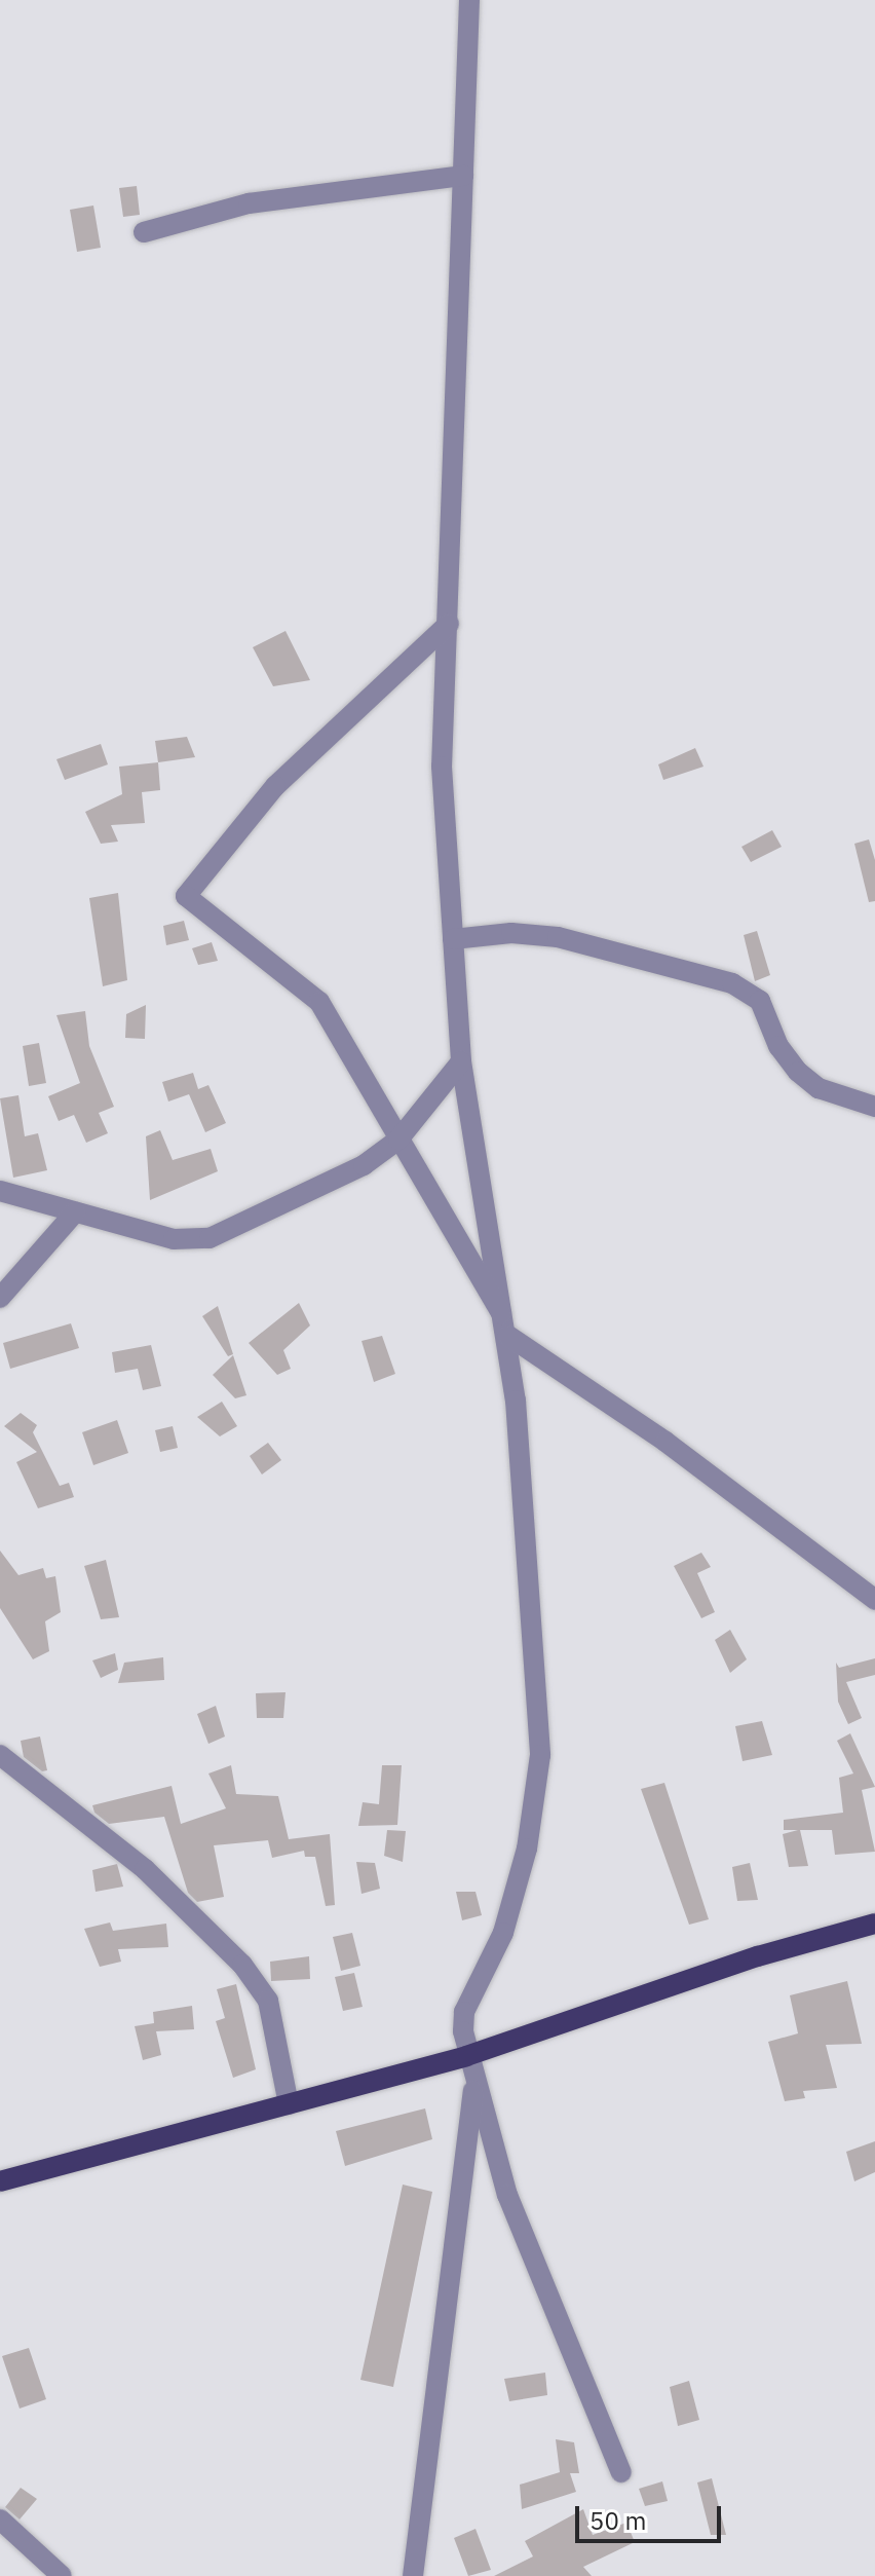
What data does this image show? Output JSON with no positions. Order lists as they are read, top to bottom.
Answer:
{
  "scale_bar": "50 m"
}
